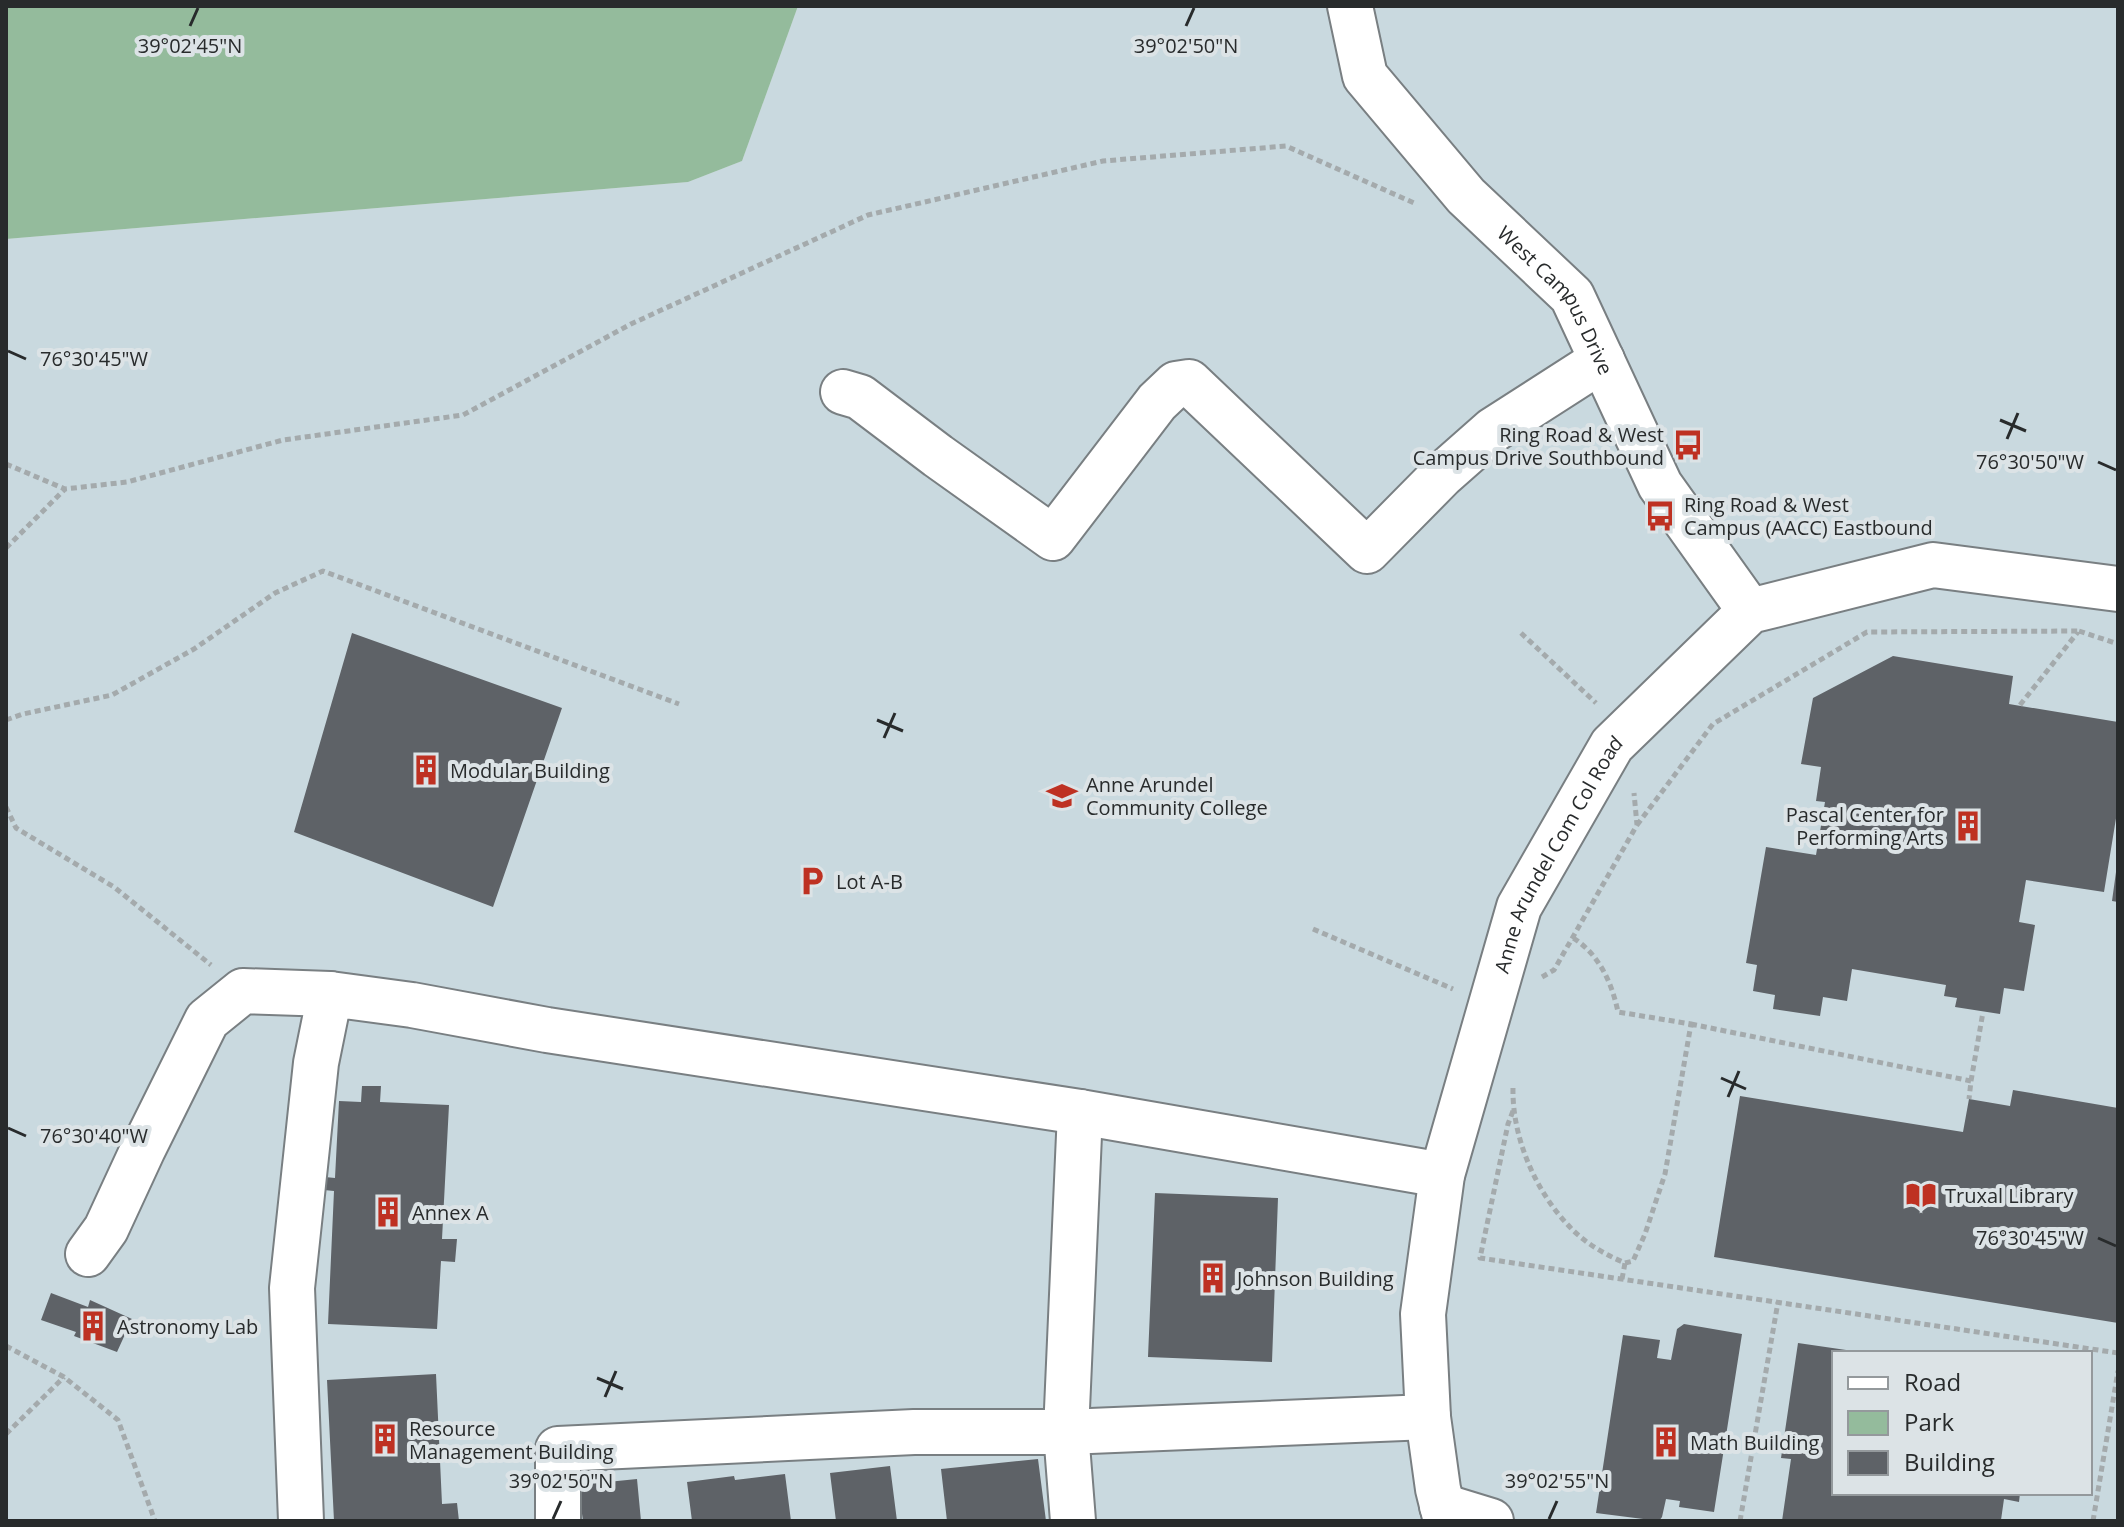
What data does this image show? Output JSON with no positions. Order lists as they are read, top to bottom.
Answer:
{
  "streets": {
    "street": ["West Campus Drive", "Anne Arundel Com Col Road"]
  },
  "crossings": [
    ["West Campus Drive", "Anne Arundel Com Col Road"]
  ],
  "places": {
    "bus stop": ["Ring Road & West Campus Drive Southbound", "Ring Road & West Campus (AACC) Eastbound"],
    "building": [
      "Modular Building",
      "Pascal Center for Performing Arts",
      "Annex A",
      "Johnson Building",
      "Astronomy Lab",
      "Resource Management Building",
      "Math Building"
    ],
    "school or university": ["Anne Arundel Community College"],
    "parking": ["Lot A-B"],
    "library": ["Truxal Library"]
  },
  "legend": ["Road", "Park", "Building"],
  "coordinates": [
    "39°02'45\"N",
    "39°02'50\"N",
    "76°30'45\"W",
    "76°30'50\"W",
    "76°30'40\"W",
    "39°02'55\"N"
  ]
}
